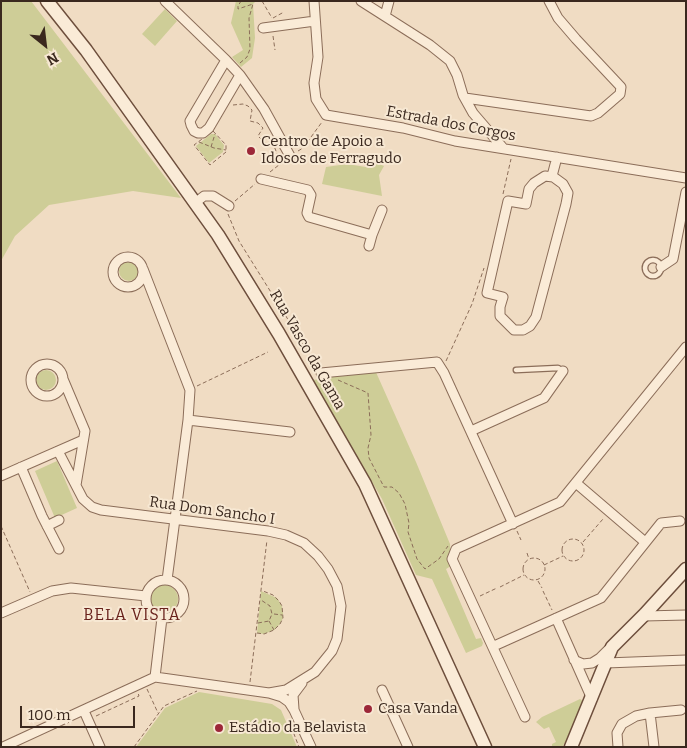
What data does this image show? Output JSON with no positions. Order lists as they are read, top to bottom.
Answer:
{
  "streets": {
    "street": ["Estrada dos Corgos", "Rua Vasco da Gama", "Rua Dom Sancho I"]
  },
  "districts": ["BELA VISTA"],
  "places": ["Centro de Apoio a Idosos de Ferragudo", "Casa Vanda", "Estádio da Belavista"],
  "scale_bar": "100 m",
  "north": "bottom right"
}
